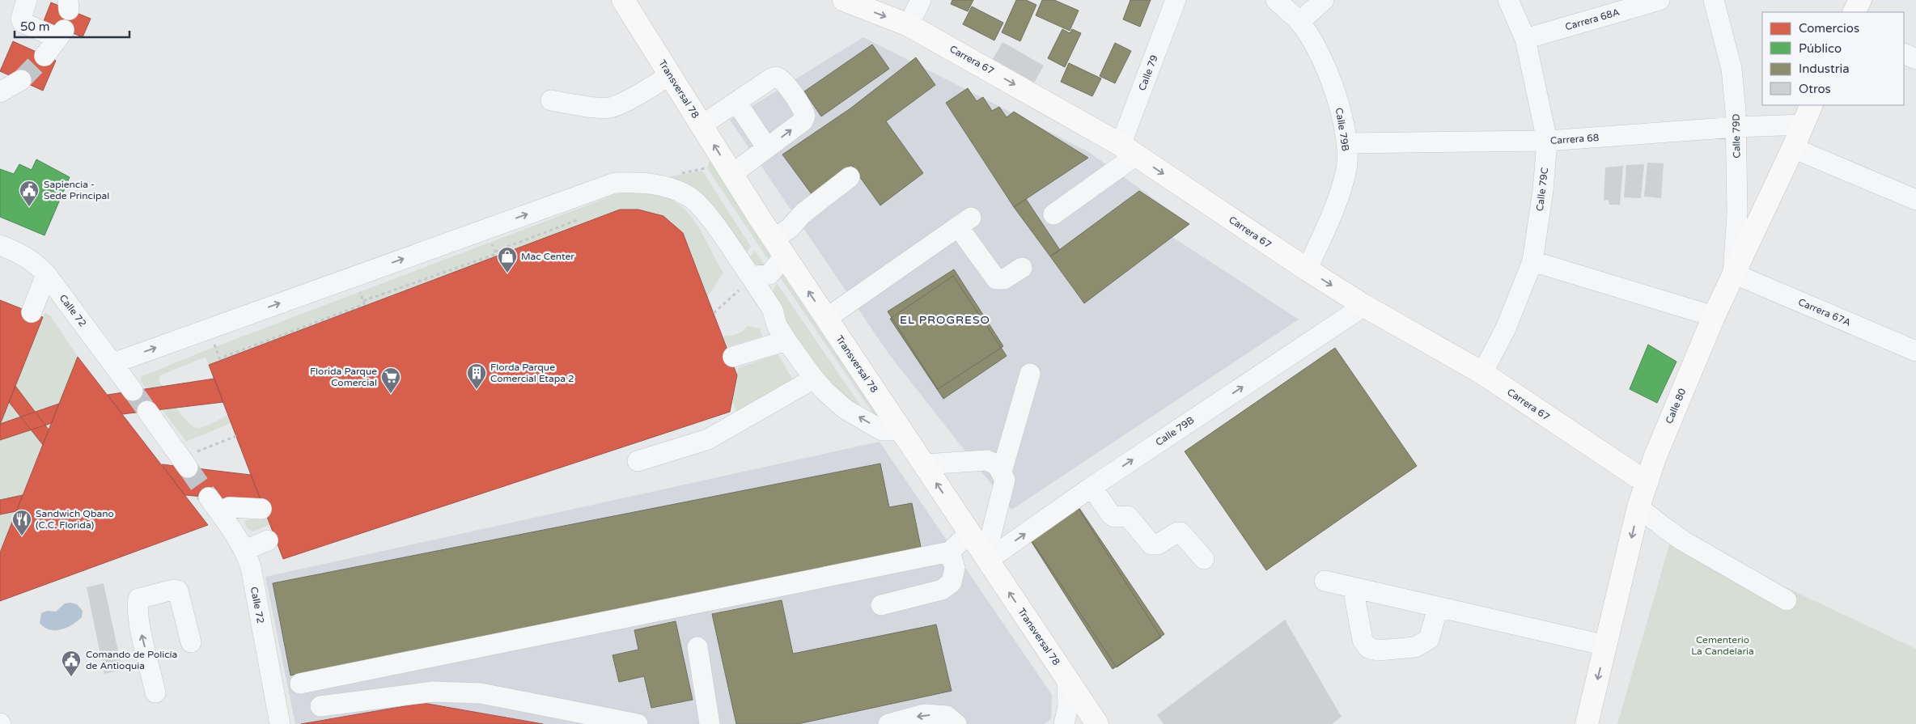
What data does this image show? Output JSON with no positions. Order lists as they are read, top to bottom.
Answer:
{
  "streets": {
    "main road": ["Carrera 67", "Transversal 78", "Calle 80"],
    "street": [
      "Carrera 68A",
      "Calle 79",
      "Calle 79B",
      "Calle 79D",
      "Carrera 68",
      "Calle 79C",
      "Calle 72",
      "Carrera 67A"
    ]
  },
  "crossings": [
    ["Carrera 68A", "Calle 79C"],
    ["Carrera 67", "Calle 79"],
    ["Carrera 67", "Calle 79B"],
    ["Carrera 67", "Calle 79C"],
    ["Carrera 67", "Calle 80"],
    ["Transversal 78", "Calle 79B"],
    ["Calle 79B", "Carrera 68"],
    ["Calle 79D", "Carrera 68"],
    ["Calle 79D", "Carrera 67A"],
    ["Calle 79D", "Calle 80"],
    ["Carrera 68", "Calle 79C"],
    ["Carrera 68", "Calle 80"],
    ["Carrera 67A", "Calle 80"]
  ],
  "one_way": ["Carrera 67", "Transversal 78", "Calle 79B"],
  "districts": ["EL PROGRESO"],
  "parks": ["Cementerio La Candelaria"],
  "places": {
    "public building": ["Sapiencia - Sede Principal", "Comando de Policía de Antioquia"],
    "shop": ["Mac Center"],
    "building": ["Florda Parque Comercial Etapa 2"],
    "supermarket": ["Florida Parque Comercial"],
    "restaurant": ["Sandwich Qbano (C.C. Florida)"]
  },
  "legend": [
    "Comercios",
    "Público",
    "Industria",
    "Otros"
  ],
  "scale_bar": "50 m"
}
